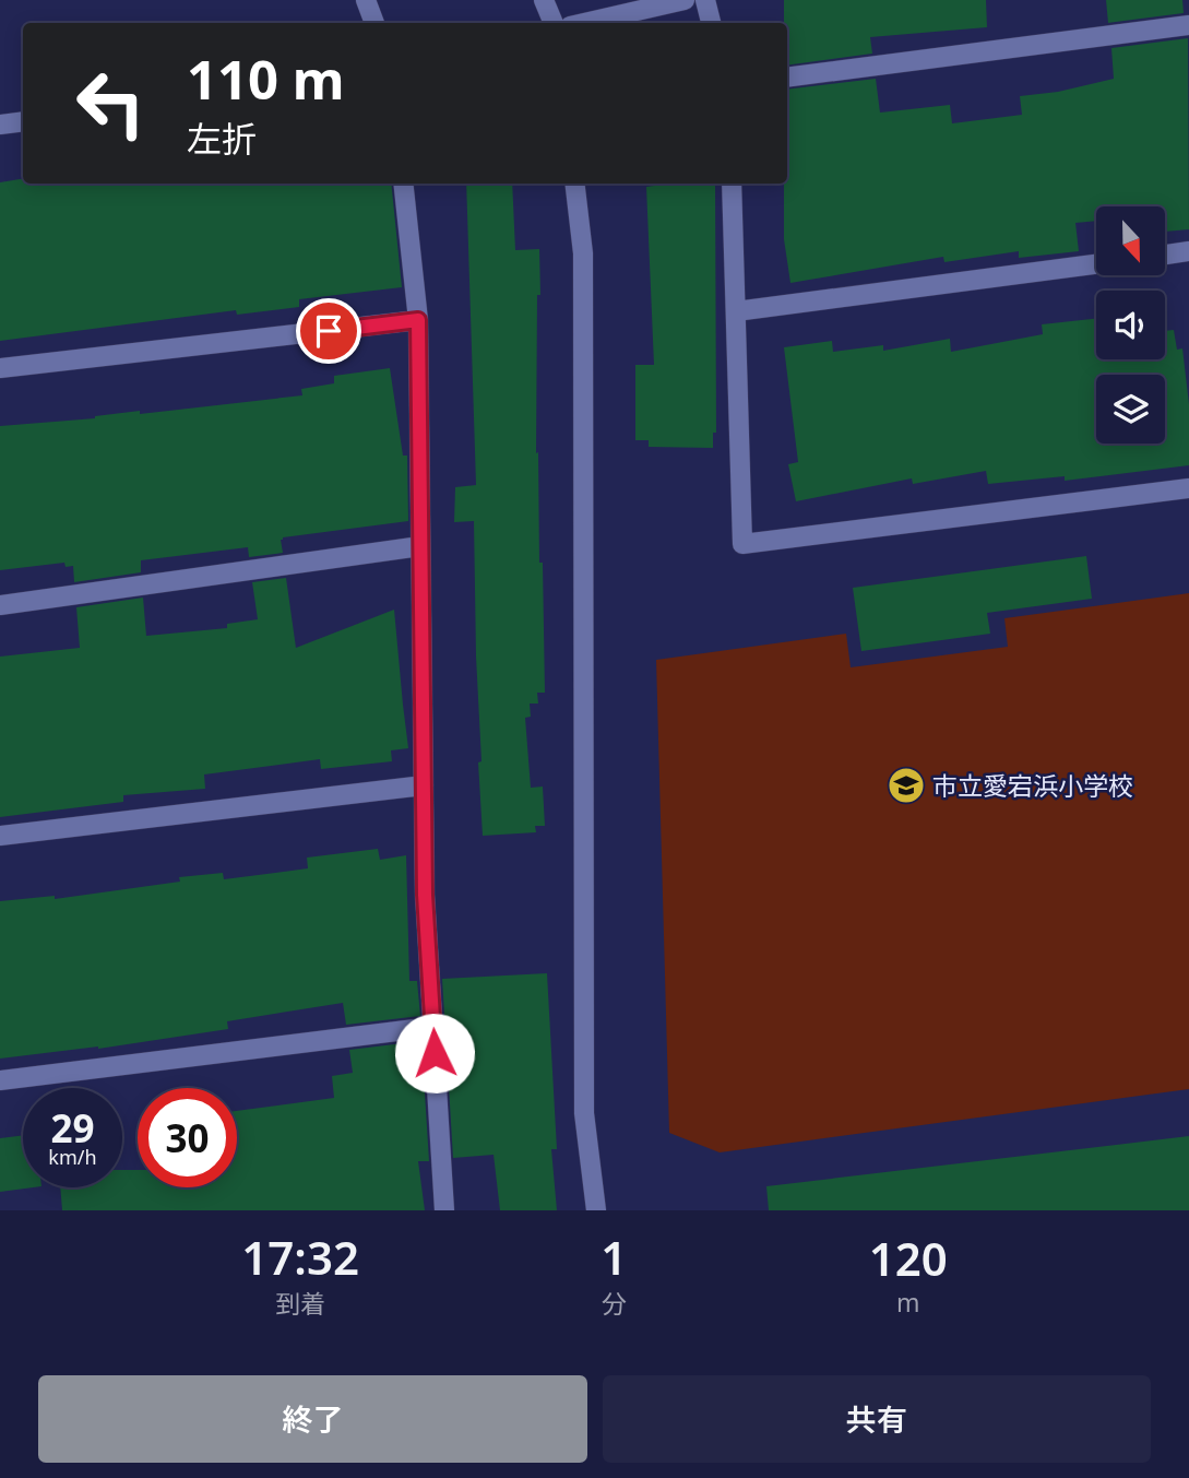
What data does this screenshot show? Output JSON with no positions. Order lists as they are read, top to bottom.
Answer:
{
  "places": {
    "school or university": ["市立愛宕浜小学校"]
  },
  "north": "bottom",
  "page": {
    "turn": ["110 m", "左折"],
    "speed": "29 km/h",
    "limit": "30",
    "eta": [
      "17:32",
      "到着",
      "1",
      "分",
      "120",
      "m"
    ],
    "buttons": ["終了", "共有"]
  }
}
